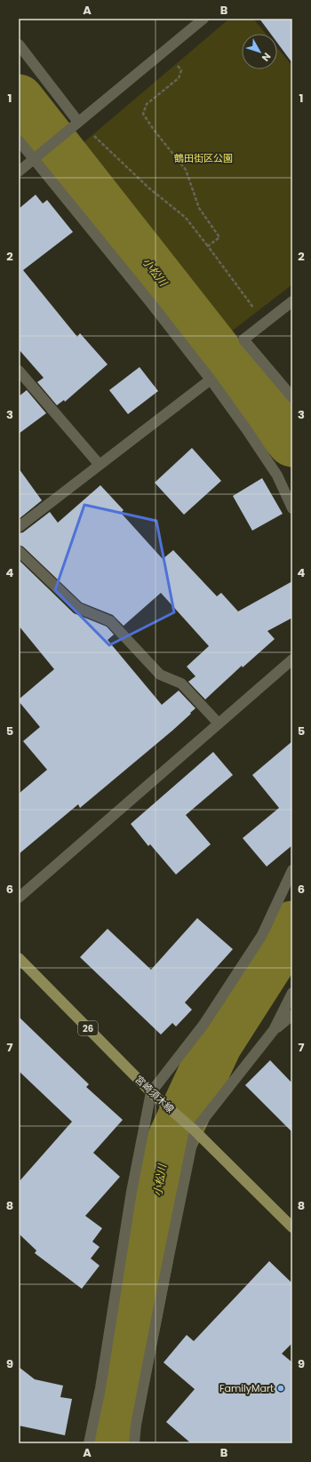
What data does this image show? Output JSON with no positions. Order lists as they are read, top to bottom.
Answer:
{
  "streets": {
    "main road": ["26", "宮崎須木線"]
  },
  "water": ["小松川"],
  "parks": ["鶴田街区公園"],
  "places": ["FamilyMart"],
  "north": "bottom right",
  "grid": {
    "columns": ["A", "B"],
    "rows": [
      "1",
      "2",
      "3",
      "4",
      "5",
      "6",
      "7",
      "8",
      "9"
    ]
  }
}
